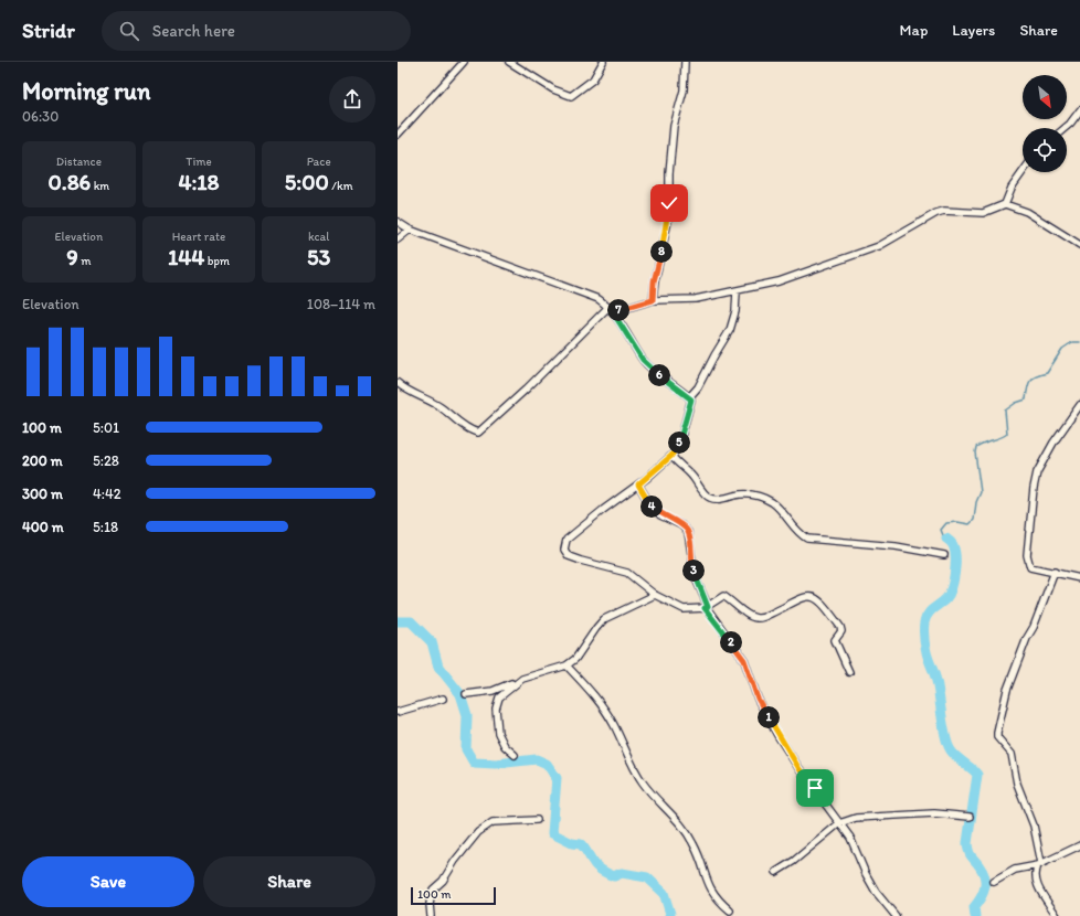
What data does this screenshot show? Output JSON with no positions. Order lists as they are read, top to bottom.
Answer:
{
  "scale_bar": "100 m",
  "north": "bottom right",
  "page": {
    "header": "Stridr",
    "search": "Search here",
    "nav": ["Map", "Layers", "Share"],
    "heading": ["Morning run", "06:30"],
    "stats": [
      ["Distance", "0.86 km"],
      ["Time", "4:18"],
      ["Pace", "5:00 /km"],
      ["Elevation", "9 m"],
      ["Heart rate", "144 bpm"],
      ["kcal", "53"]
    ],
    "pins": [
      "8",
      "7",
      "6",
      "5",
      "4",
      "3",
      "2",
      "1"
    ],
    "chart": ["Elevation", "108–114 m"],
    "list": [
      {
        "name": "100 m",
        "note": "5:01"
      },
      {
        "name": "200 m",
        "note": "5:28"
      },
      {
        "name": "300 m",
        "note": "4:42"
      },
      {
        "name": "400 m",
        "note": "5:18"
      }
    ],
    "buttons": ["Save", "Share"],
    "scale": "100 m"
  }
}
